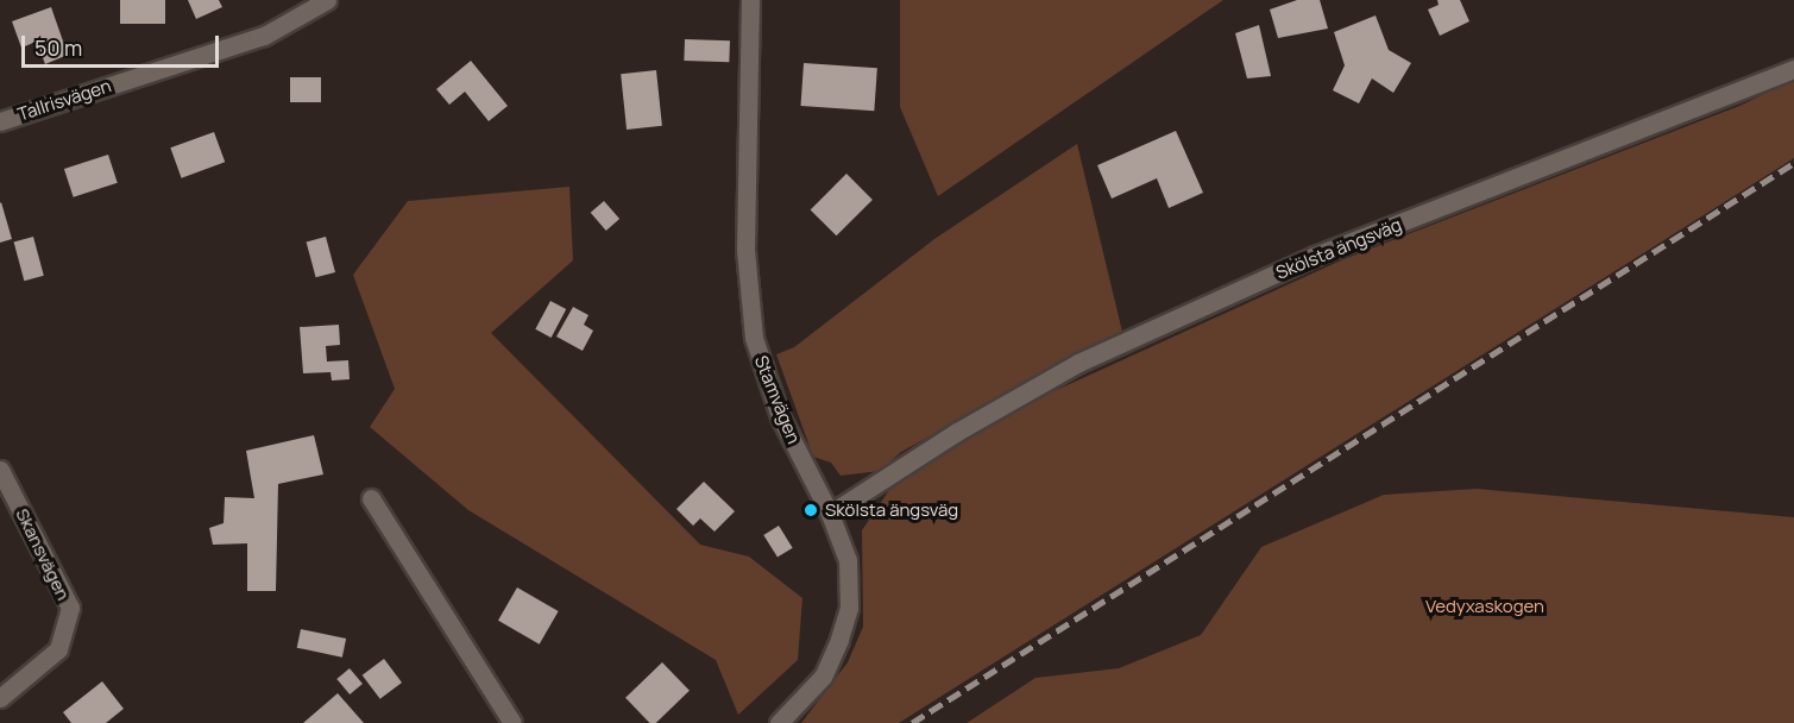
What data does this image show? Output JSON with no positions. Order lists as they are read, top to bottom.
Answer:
{
  "streets": {
    "street": [
      "Tallrisvägen",
      "Skölsta ängsväg",
      "Stamvägen",
      "Skansvägen"
    ]
  },
  "crossings": [
    ["Skölsta ängsväg", "Stamvägen"]
  ],
  "parks": ["Vedyxaskogen"],
  "places": ["Skölsta ängsväg"],
  "scale_bar": "50 m"
}
